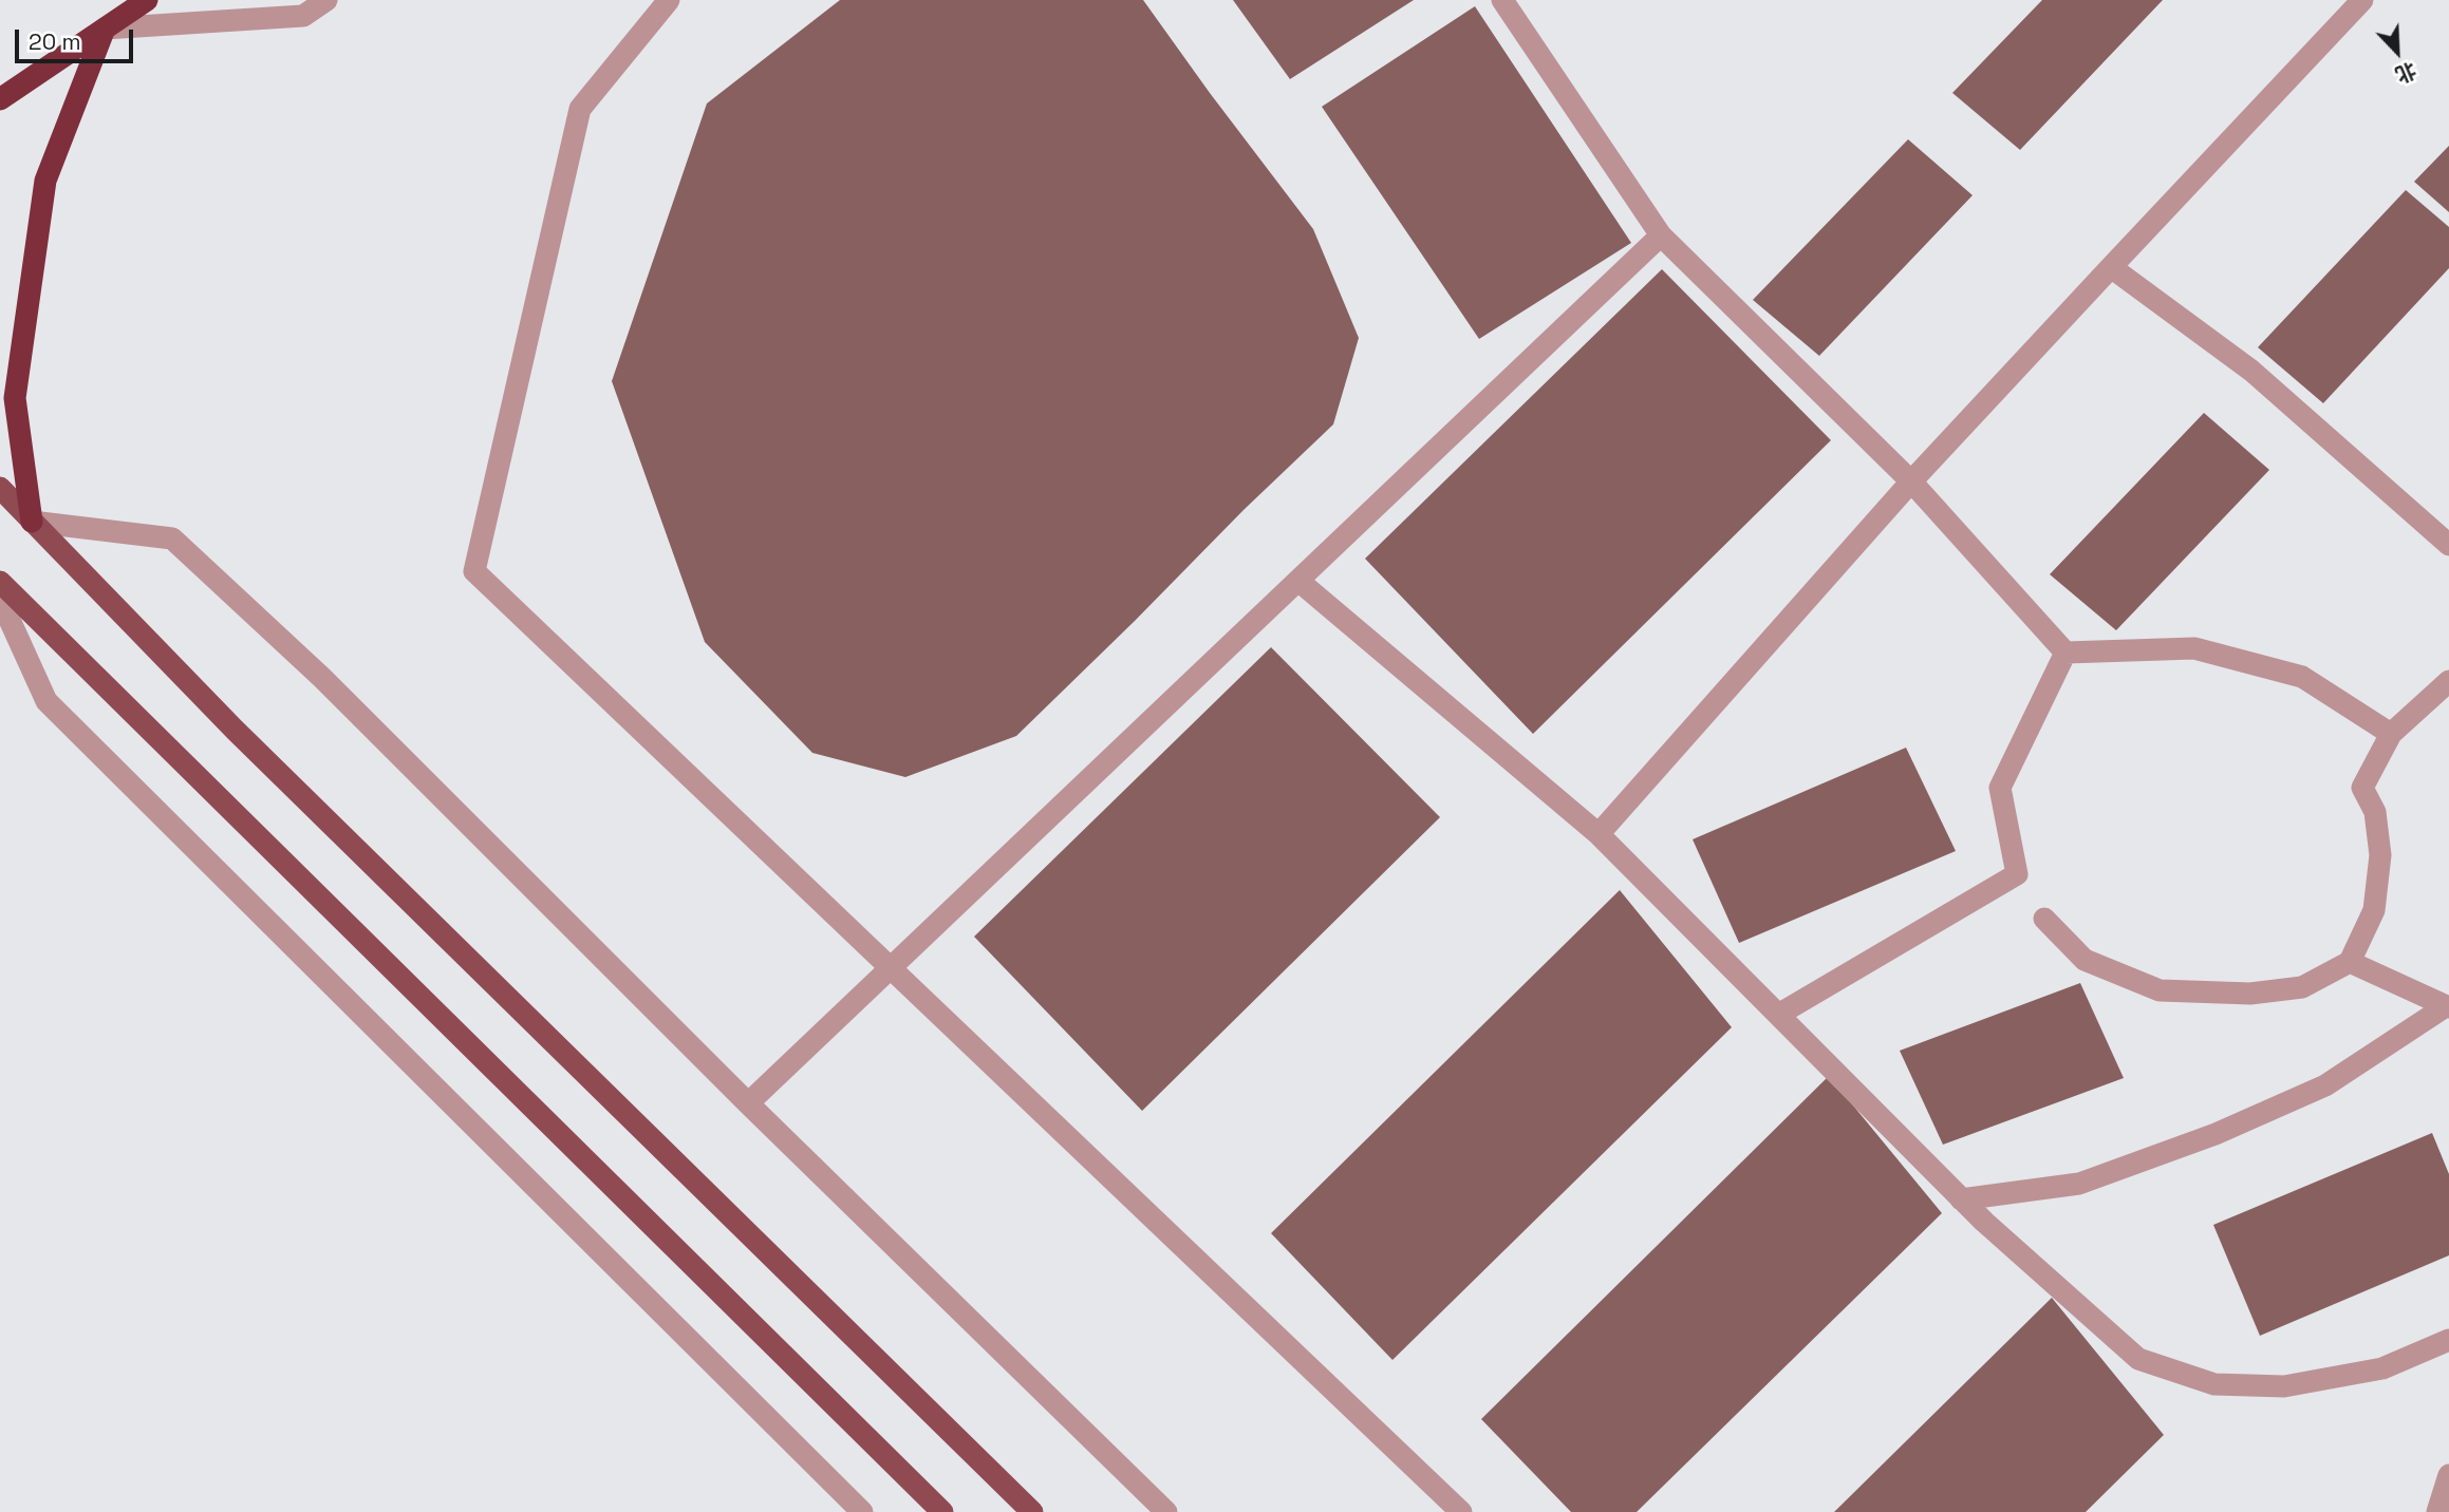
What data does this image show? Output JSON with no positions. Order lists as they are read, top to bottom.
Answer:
{
  "scale_bar": "20 m",
  "north": "bottom right"
}
